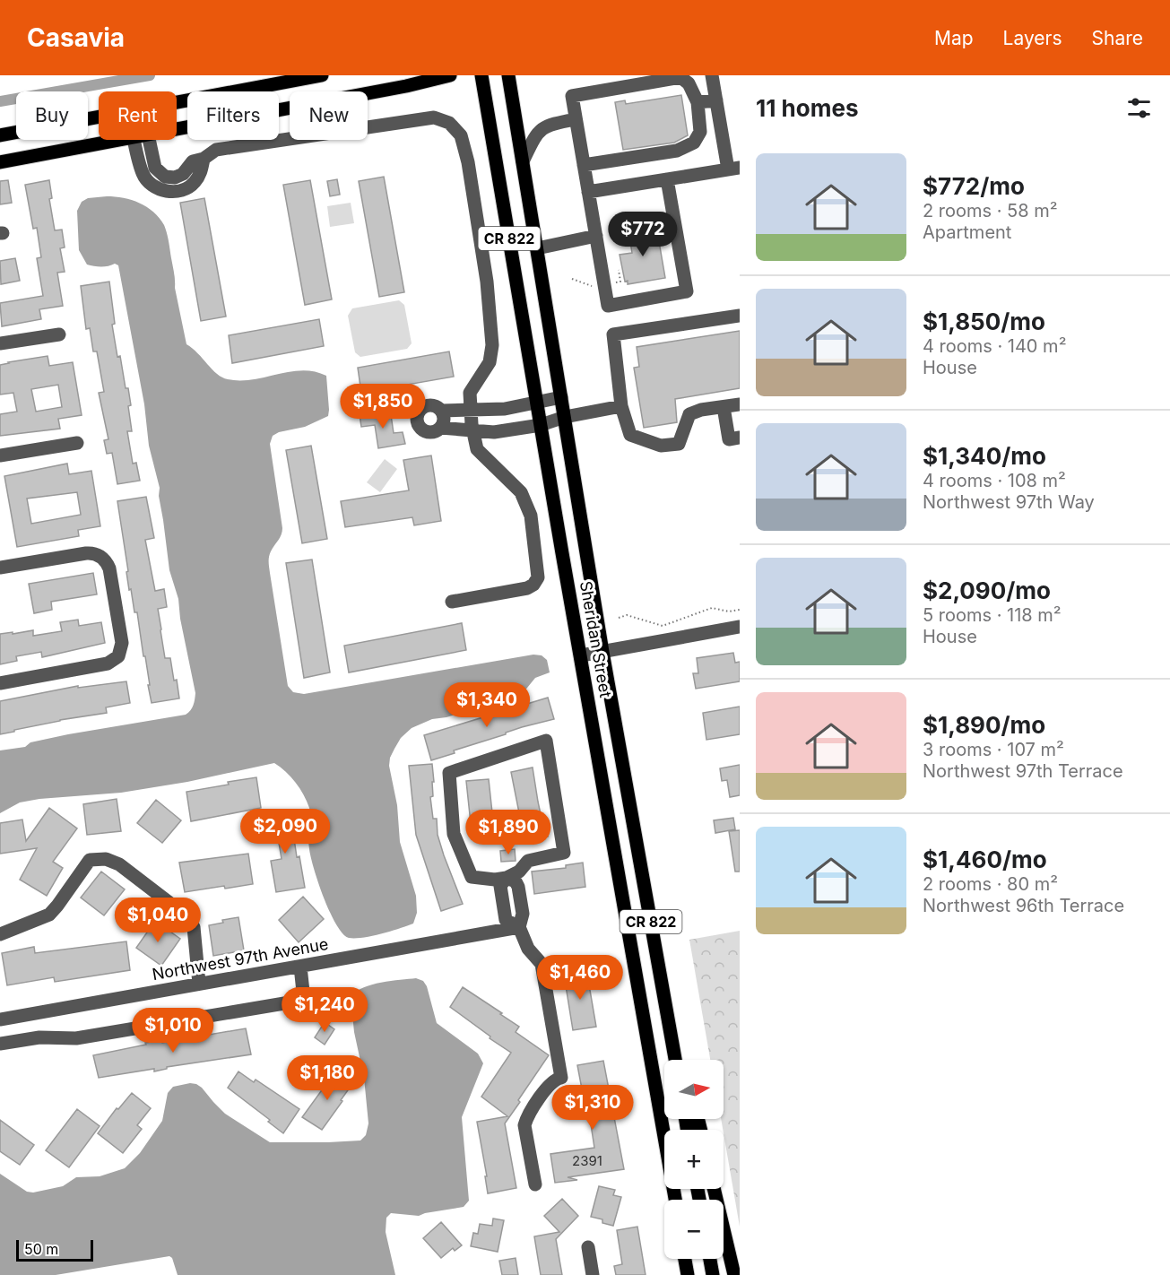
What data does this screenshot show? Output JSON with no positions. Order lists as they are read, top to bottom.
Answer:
{
  "streets": {
    "main road": ["CR 822", "Sheridan Street"],
    "street": ["Northwest 97th Avenue"]
  },
  "house_numbers": ["2391"],
  "scale_bar": "50 m",
  "north": "right",
  "page": {
    "header": "Casavia",
    "nav": ["Map", "Layers", "Share"],
    "heading": "11 homes",
    "chip": [
      "Buy",
      "Rent",
      "Filters",
      "New"
    ],
    "list": [
      {
        "name": "$772/mo",
        "note": "2 rooms · 58 m² · Apartment"
      },
      {
        "name": "$1,850/mo",
        "note": "4 rooms · 140 m² · House"
      },
      {
        "name": "$1,340/mo",
        "note": "4 rooms · 108 m² · Northwest 97th Way"
      },
      {
        "name": "$2,090/mo",
        "note": "5 rooms · 118 m² · House"
      },
      {
        "name": "$1,890/mo",
        "note": "3 rooms · 107 m² · Northwest 97th Terrace"
      },
      {
        "name": "$1,460/mo",
        "note": "2 rooms · 80 m² · Northwest 96th Terrace"
      }
    ],
    "price": [
      "$772",
      "$1,850",
      "$1,340",
      "$2,090",
      "$1,890",
      "$1,040",
      "$1,460",
      "$1,240",
      "$1,010",
      "$1,180",
      "$1,310"
    ],
    "map_buttons": ["+", "−"],
    "scale": "50 m"
  }
}
